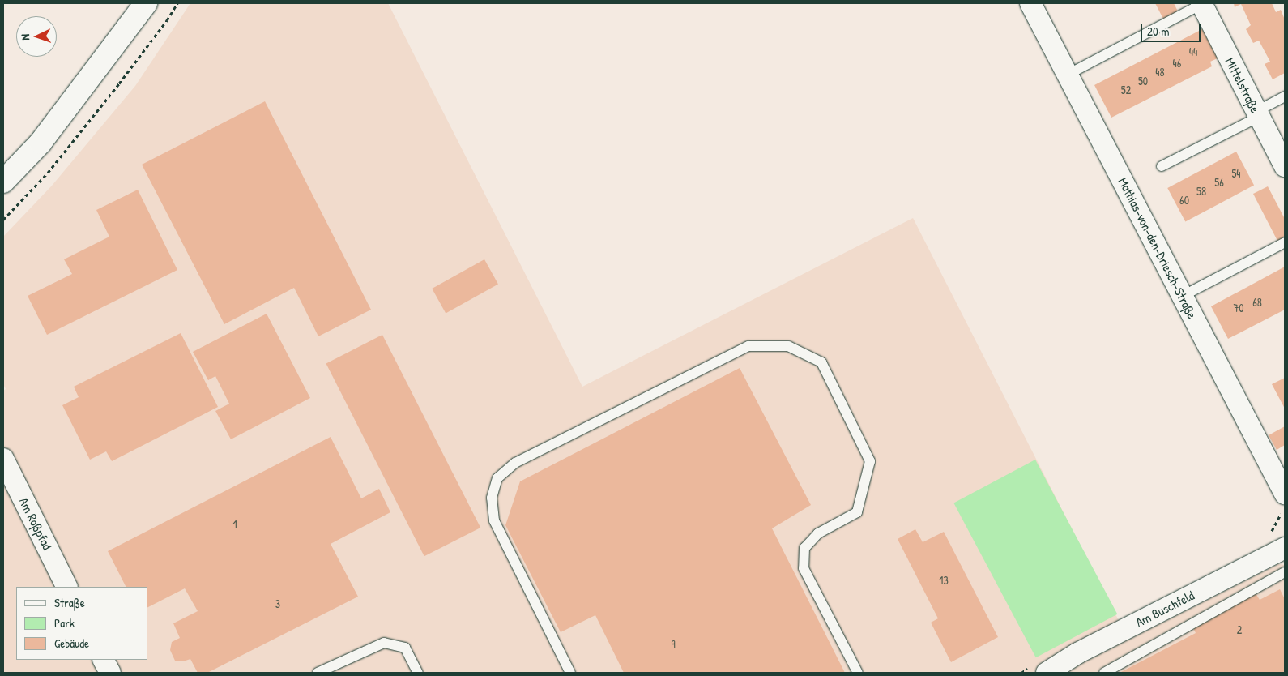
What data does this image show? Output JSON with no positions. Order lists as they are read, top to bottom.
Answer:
{
  "streets": {
    "street": [
      "Mittelstraße",
      "Mathias-von-den-Driesch-Straße",
      "Am Roßpfad",
      "Am Buschfeld"
    ]
  },
  "house_numbers": [
    "44",
    "46",
    "48",
    "50",
    "52",
    "54",
    "56",
    "58",
    "60",
    "68",
    "70",
    "1",
    "13",
    "3",
    "2",
    "9"
  ],
  "legend": ["Straße", "Park", "Gebäude"],
  "scale_bar": "20 m",
  "north": "left"
}
